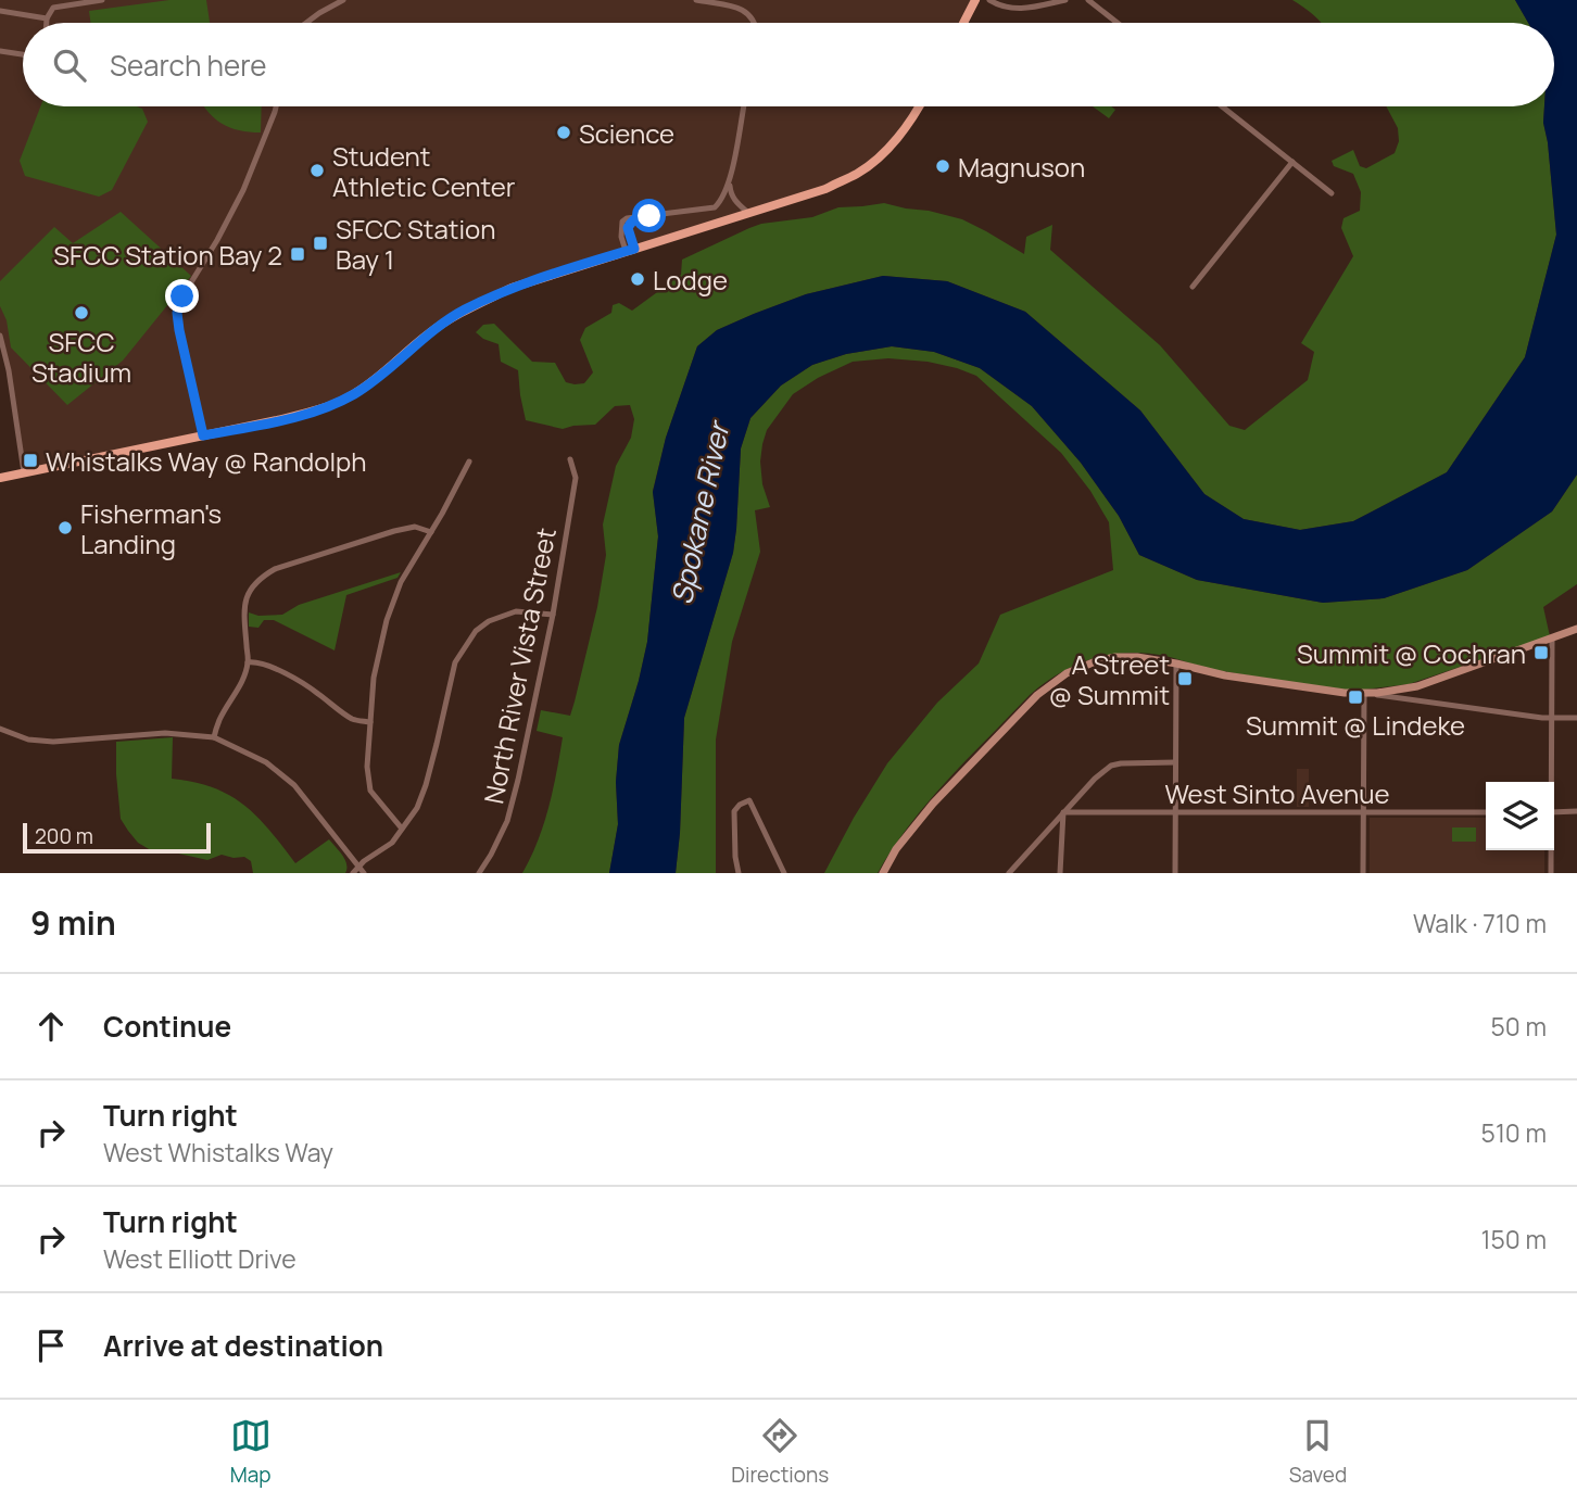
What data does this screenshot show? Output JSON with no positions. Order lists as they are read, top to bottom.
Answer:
{
  "streets": {
    "street": ["North River Vista Street", "West Sinto Avenue"]
  },
  "water": ["Spokane River"],
  "places": {
    "other": [
      "Science",
      "Magnuson",
      "Student Athletic Center",
      "Lodge",
      "SFCC Stadium",
      "Fisherman's Landing"
    ],
    "transit": [
      "SFCC Station Bay 1",
      "SFCC Station Bay 2",
      "Whistalks Way @ Randolph",
      "Summit @ Cochran",
      "A Street @ Summit",
      "Summit @ Lindeke"
    ]
  },
  "scale_bar": "200 m",
  "page": {
    "search": "Search here",
    "scale": "200 m",
    "heading": ["9 min", "Walk · 710 m"],
    "list": [
      ["Continue", "50 m"],
      ["Turn right", "West Whistalks Way", "510 m"],
      ["Turn right", "West Elliott Drive", "150 m"],
      "Arrive at destination"
    ],
    "nav": ["Map", "Directions", "Saved"]
  }
}
